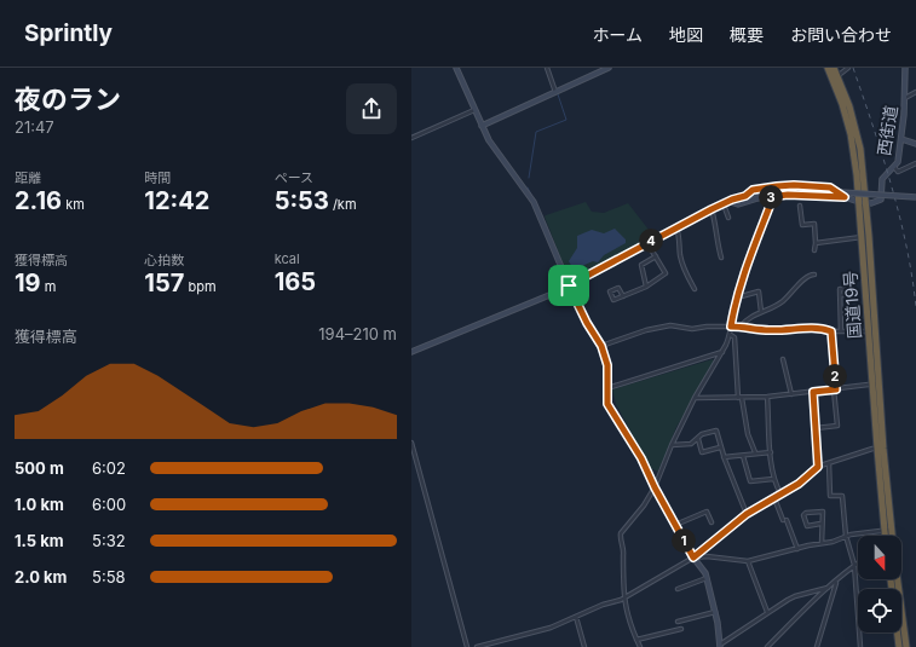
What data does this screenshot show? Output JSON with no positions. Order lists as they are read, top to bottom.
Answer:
{
  "streets": {
    "highway": ["国道19号"],
    "street": ["西街道"]
  },
  "crossings": [
    ["西街道", "国道19号"]
  ],
  "north": "bottom",
  "page": {
    "header": "Sprintly",
    "nav": [
      "ホーム",
      "地図",
      "概要",
      "お問い合わせ"
    ],
    "heading": ["夜のラン", "21:47"],
    "stats": [
      ["距離", "2.16 km"],
      ["時間", "12:42"],
      ["ペース", "5:53 /km"],
      ["獲得標高", "19 m"],
      ["心拍数", "157 bpm"],
      ["kcal", "165"]
    ],
    "pins": [
      "3",
      "4",
      "2",
      "1"
    ],
    "chart": ["獲得標高", "194–210 m"],
    "list": [
      {
        "name": "500 m",
        "note": "6:02"
      },
      {
        "name": "1.0 km",
        "note": "6:00"
      },
      {
        "name": "1.5 km",
        "note": "5:32"
      },
      {
        "name": "2.0 km",
        "note": "5:58"
      }
    ]
  }
}
